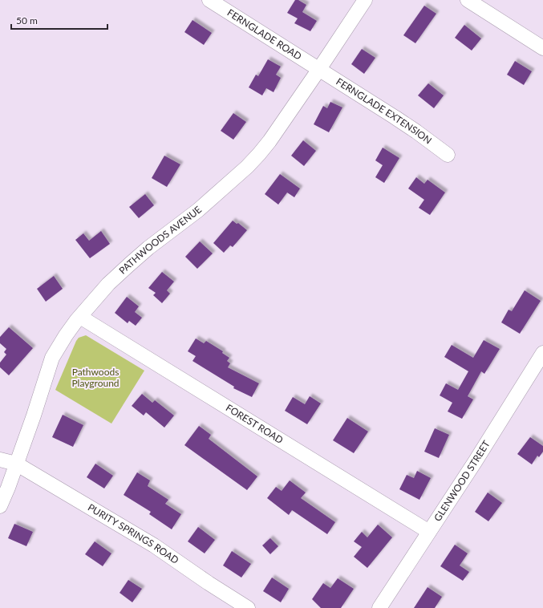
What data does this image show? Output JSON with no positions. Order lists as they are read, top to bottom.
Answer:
{
  "streets": {
    "street": [
      "FERNGLADE ROAD",
      "FERNGLADE EXTENSION",
      "PATHWOODS AVENUE",
      "FOREST ROAD",
      "GLENWOOD STREET",
      "PURITY SPRINGS ROAD"
    ]
  },
  "crossings": [
    ["FERNGLADE ROAD", "FERNGLADE EXTENSION"],
    ["FERNGLADE ROAD", "PATHWOODS AVENUE"],
    ["FERNGLADE EXTENSION", "PATHWOODS AVENUE"],
    ["PATHWOODS AVENUE", "FOREST ROAD"],
    ["PATHWOODS AVENUE", "PURITY SPRINGS ROAD"],
    ["FOREST ROAD", "GLENWOOD STREET"]
  ],
  "parks": ["Pathwoods Playground"],
  "scale_bar": "50 m"
}
